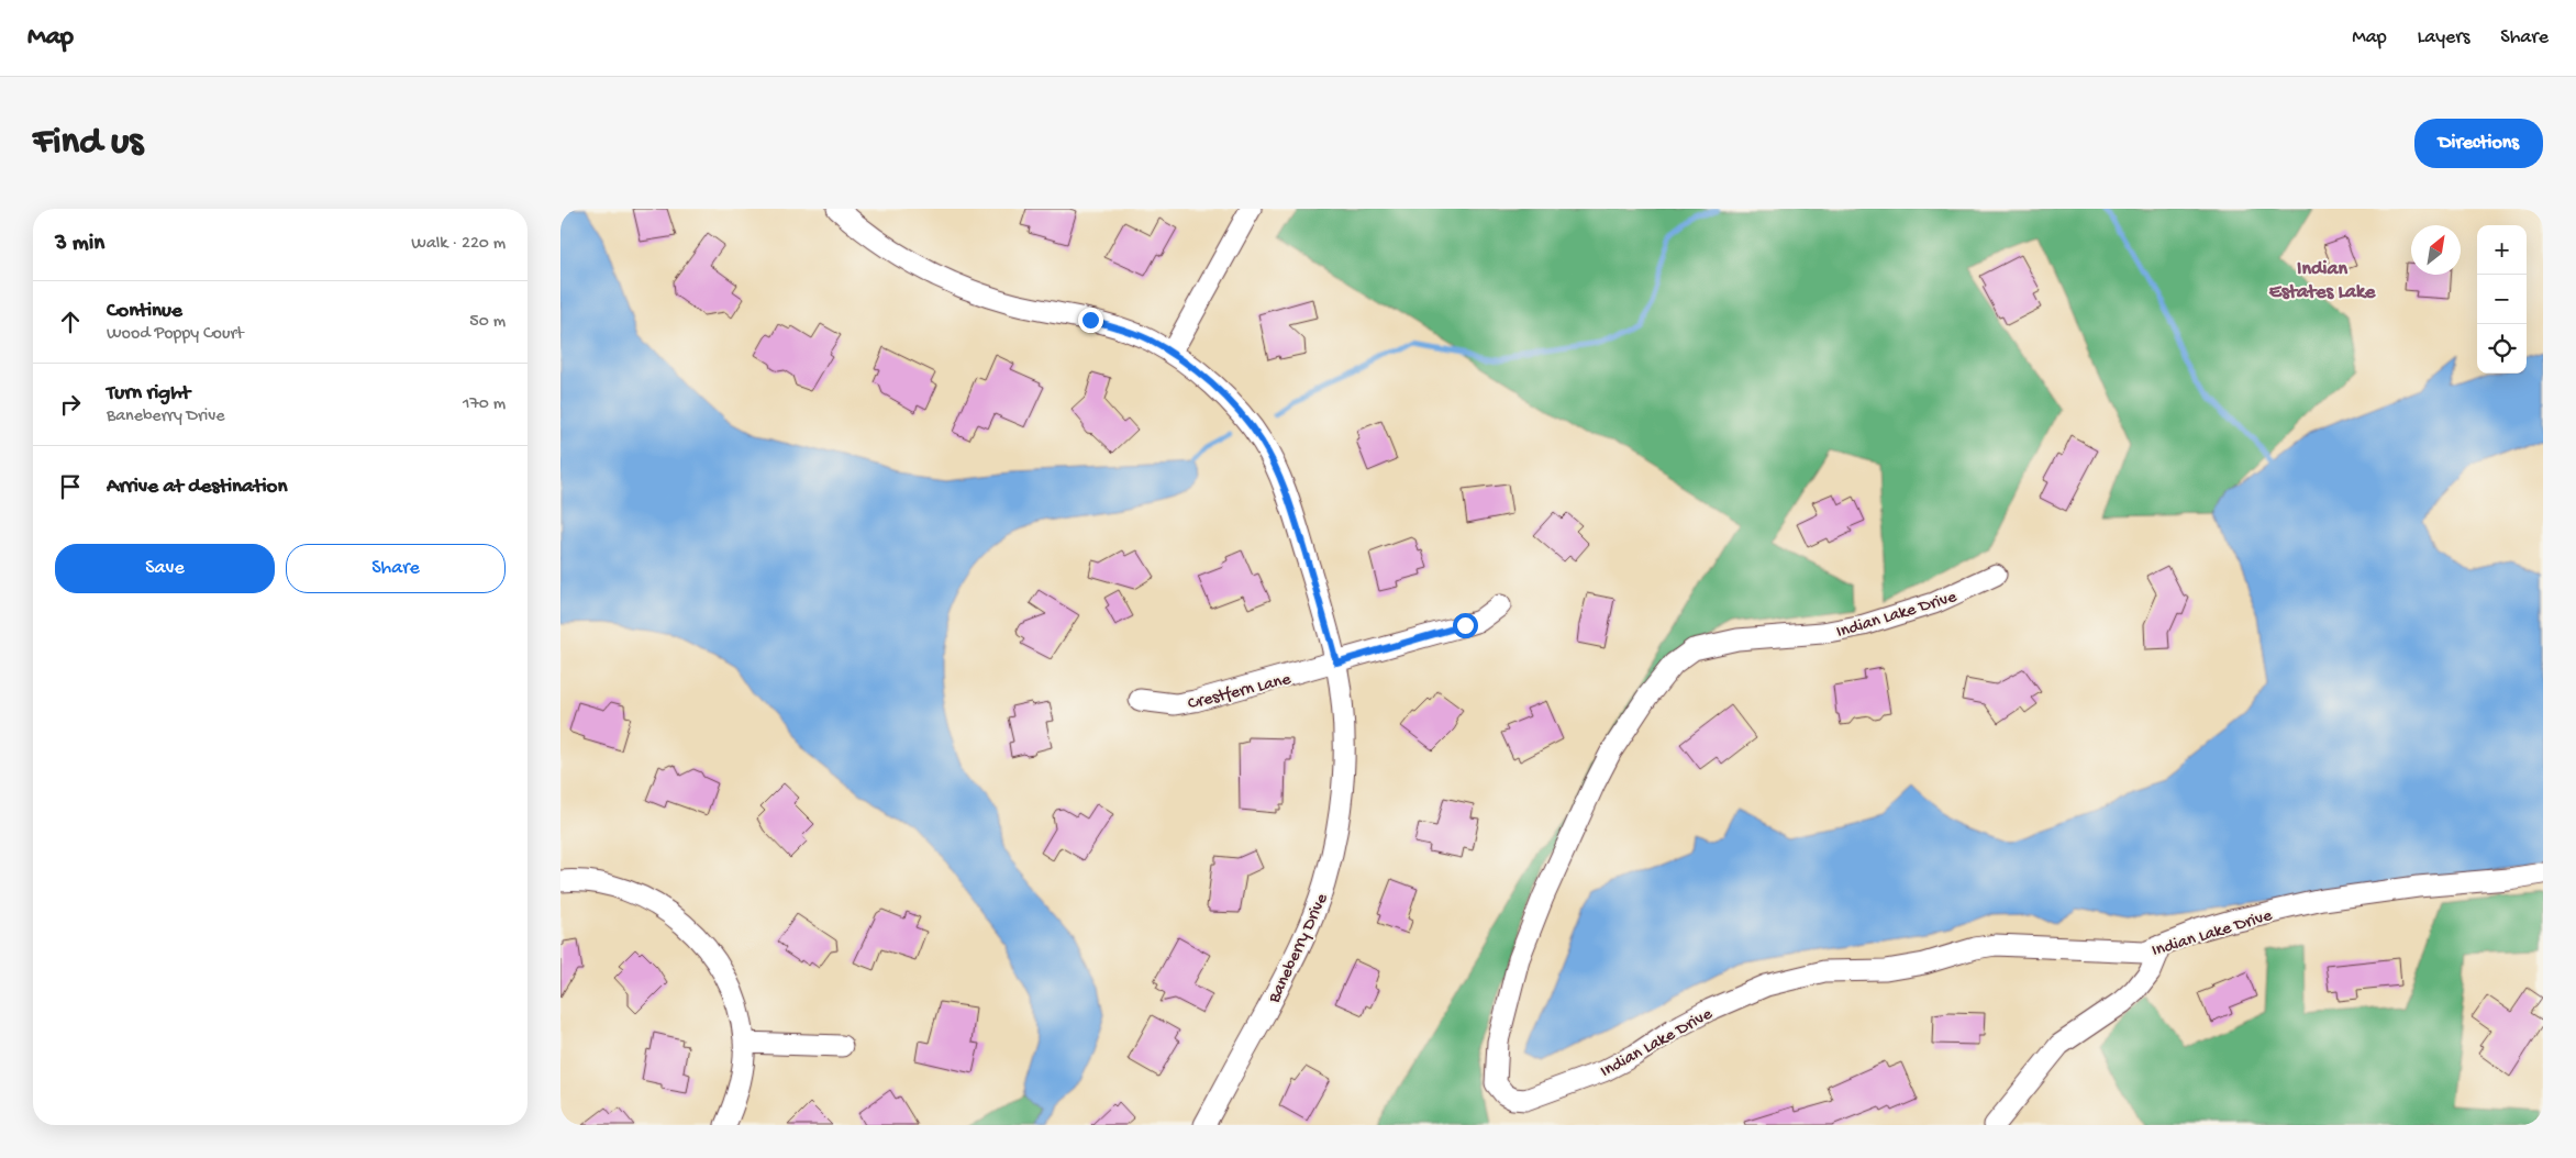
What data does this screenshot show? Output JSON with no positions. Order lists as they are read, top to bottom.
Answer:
{
  "streets": {
    "street": ["Indian Lake Drive", "Crestfern Lane", "Baneberry Drive"]
  },
  "crossings": [
    ["Crestfern Lane", "Baneberry Drive"]
  ],
  "districts": ["Indian Estates Lake"],
  "north": "top right",
  "page": {
    "header": "Map",
    "nav": ["Map", "Layers", "Share"],
    "buttons": [
      "Directions",
      ["Save", "Share"]
    ],
    "title": "Find us",
    "heading": ["3 min", "Walk · 220 m"],
    "map_buttons": ["+", "−"],
    "list": [
      ["Continue", "Wood Poppy Court", "50 m"],
      ["Turn right", "Baneberry Drive", "170 m"],
      "Arrive at destination"
    ]
  }
}
